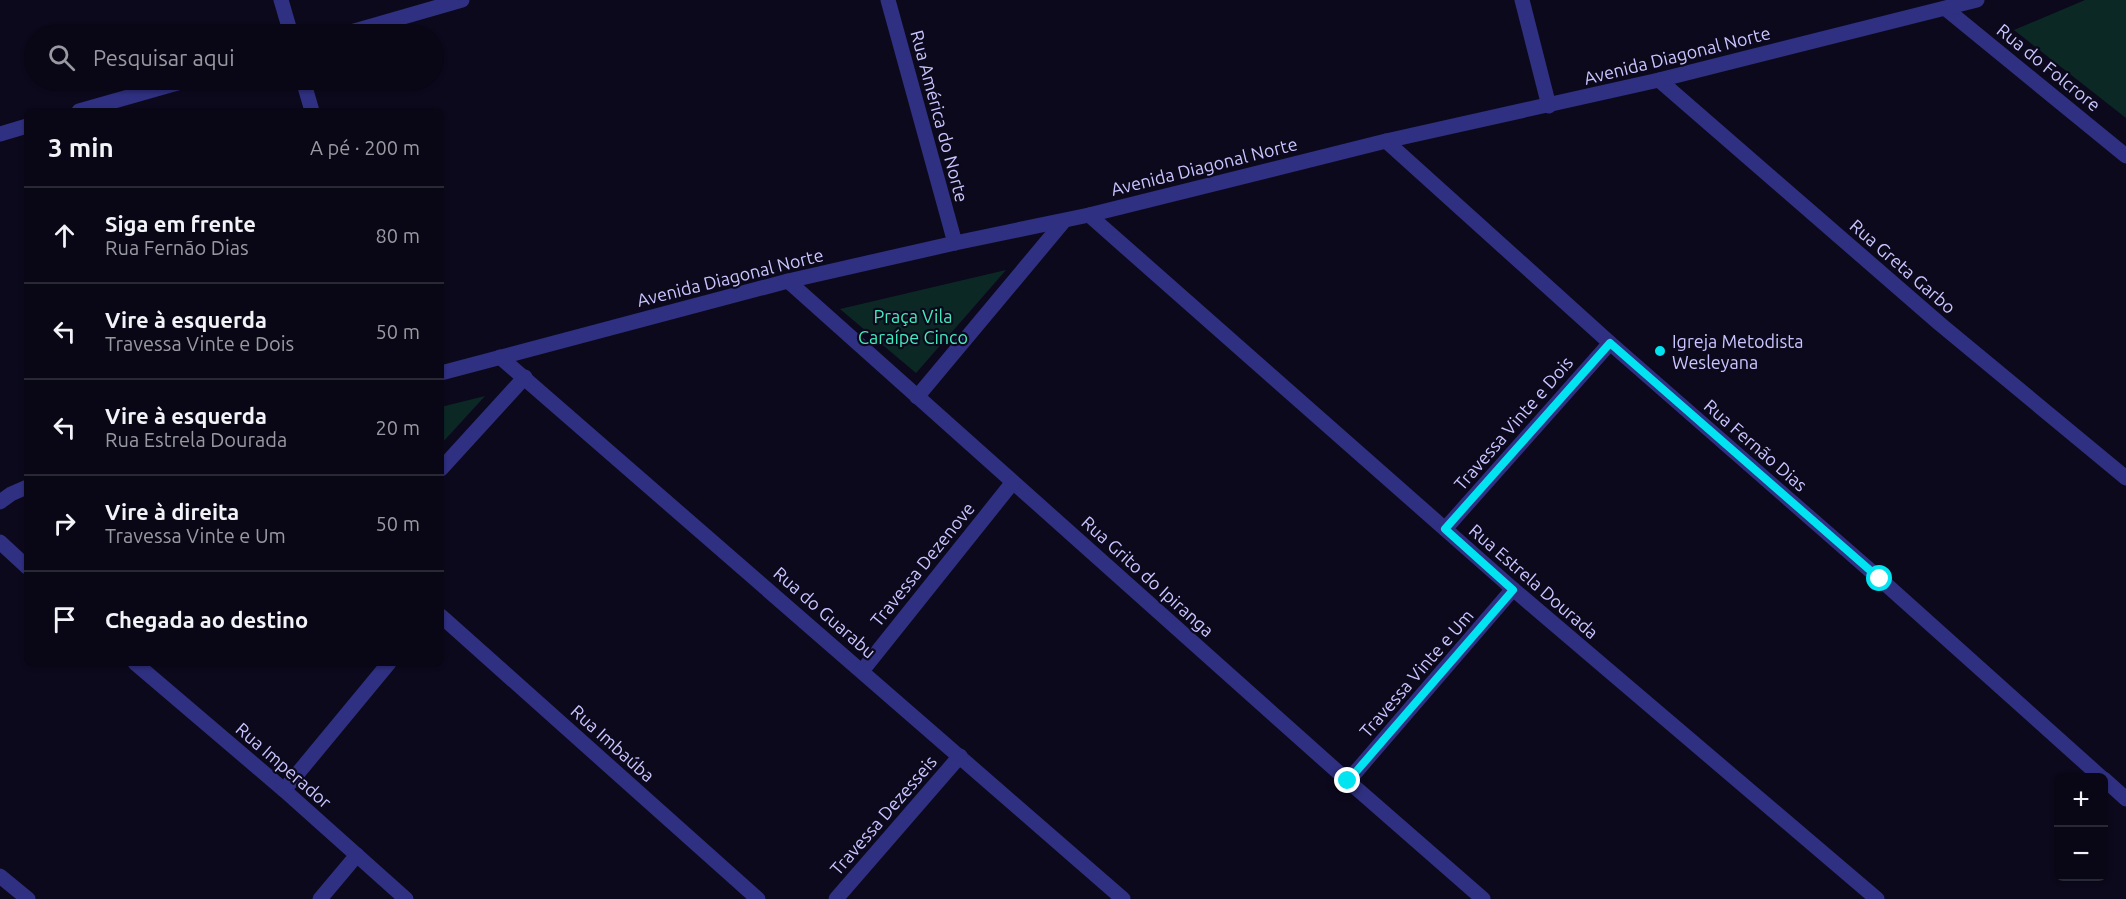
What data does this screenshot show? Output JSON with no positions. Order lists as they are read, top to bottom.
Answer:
{
  "streets": {
    "street": [
      "Avenida Diagonal Norte",
      "Rua do Folcrore",
      "Rua América do Norte",
      "Rua Greta Garbo",
      "Travessa Vinte e Dois",
      "Rua Fernão Dias",
      "Travessa Dezenove",
      "Rua Grito do Ipiranga",
      "Rua Estrela Dourada",
      "Rua do Guarabu",
      "Travessa Vinte e Um",
      "Rua Imbaúba",
      "Rua Imperador",
      "Travessa Dezesseis"
    ]
  },
  "crossings": [
    ["Avenida Diagonal Norte", "Rua do Folcrore"],
    ["Avenida Diagonal Norte", "Rua América do Norte"],
    ["Avenida Diagonal Norte", "Rua Greta Garbo"],
    ["Avenida Diagonal Norte", "Rua Fernão Dias"],
    ["Avenida Diagonal Norte", "Rua Grito do Ipiranga"],
    ["Avenida Diagonal Norte", "Rua Estrela Dourada"],
    ["Avenida Diagonal Norte", "Rua do Guarabu"],
    ["Travessa Vinte e Dois", "Rua Fernão Dias"],
    ["Travessa Vinte e Dois", "Rua Estrela Dourada"],
    ["Travessa Dezenove", "Rua Grito do Ipiranga"],
    ["Travessa Dezenove", "Rua do Guarabu"],
    ["Rua Grito do Ipiranga", "Travessa Vinte e Um"],
    ["Rua Estrela Dourada", "Travessa Vinte e Um"],
    ["Rua do Guarabu", "Travessa Dezesseis"]
  ],
  "parks": ["Praça Vila Caraípe Cinco"],
  "places": ["Igreja Metodista Wesleyana"],
  "page": {
    "search": "Pesquisar aqui",
    "heading": ["3 min", "A pé · 200 m"],
    "list": [
      ["Siga em frente", "Rua Fernão Dias", "80 m"],
      ["Vire à esquerda", "Travessa Vinte e Dois", "50 m"],
      ["Vire à esquerda", "Rua Estrela Dourada", "20 m"],
      ["Vire à direita", "Travessa Vinte e Um", "50 m"],
      "Chegada ao destino"
    ],
    "map_buttons": ["+", "−"]
  }
}
